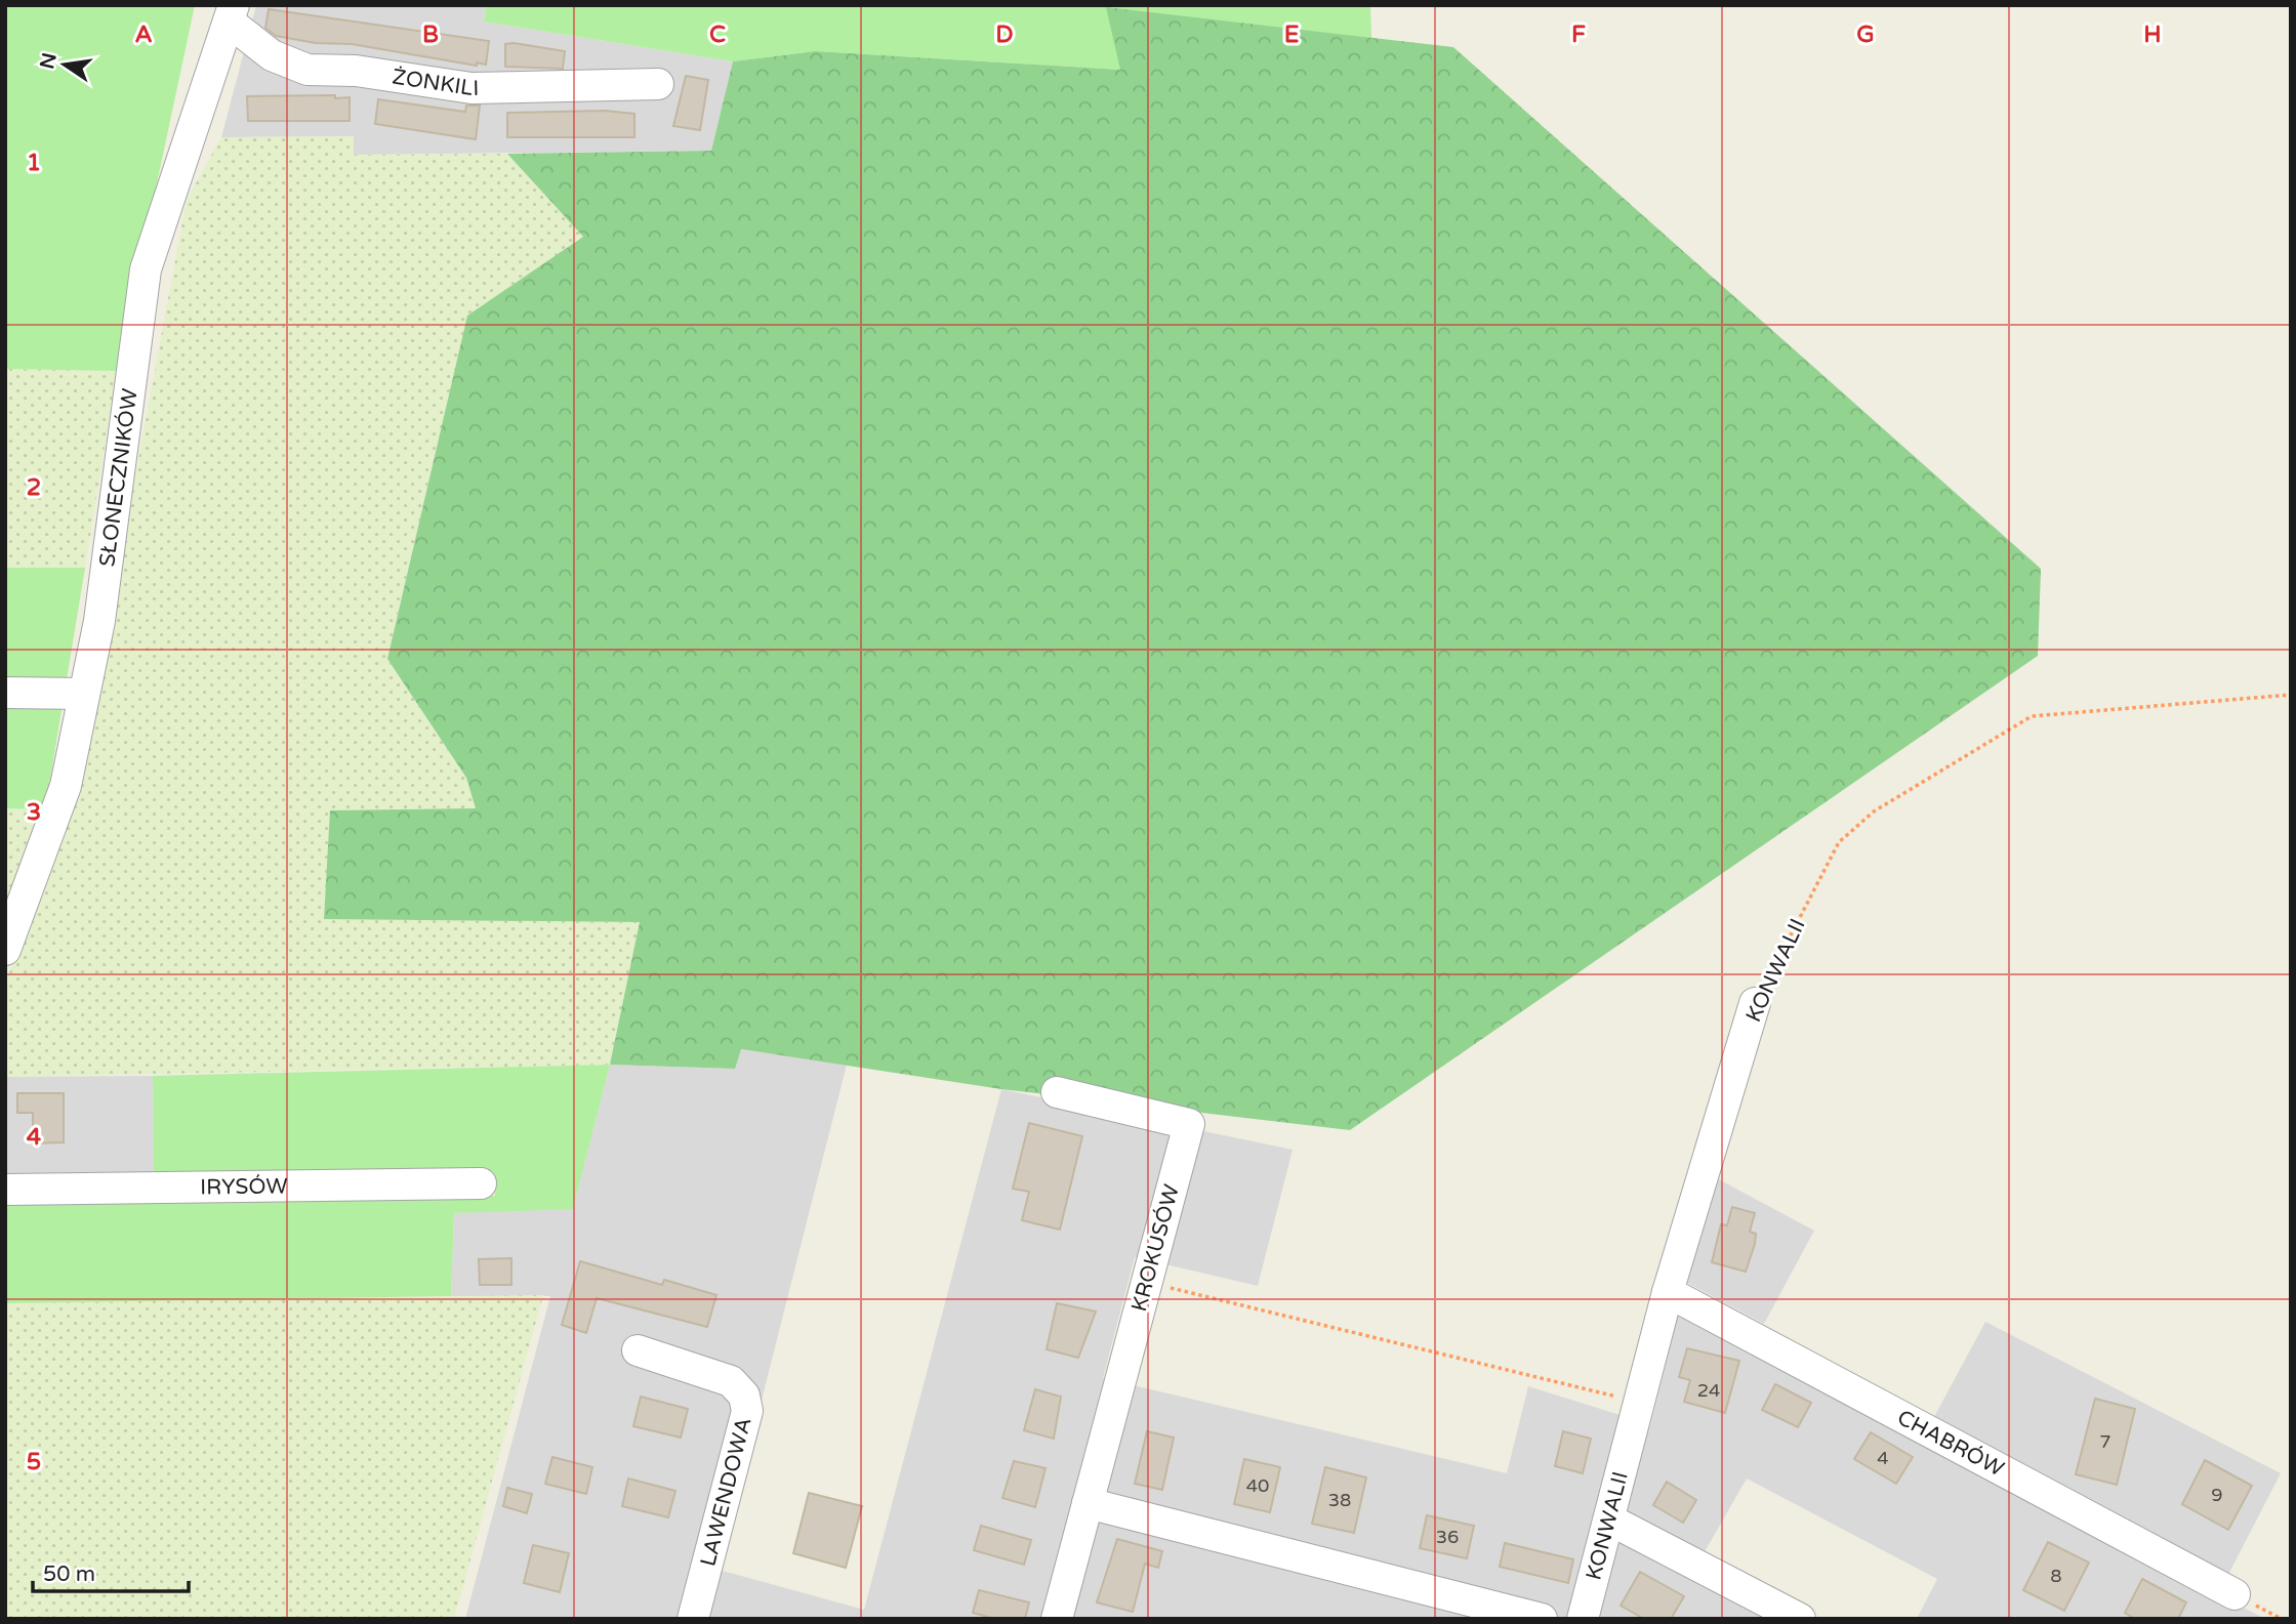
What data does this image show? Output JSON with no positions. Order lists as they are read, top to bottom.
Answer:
{
  "streets": {
    "street": [
      "ŻONKILI",
      "SŁONECZNIKÓW",
      "KONWALII",
      "IRYSÓW",
      "KROKUSÓW",
      "CHABRÓW",
      "LAWENDOWA"
    ]
  },
  "crossings": [
    ["ŻONKILI", "SŁONECZNIKÓW"],
    ["KONWALII", "CHABRÓW"]
  ],
  "house_numbers": [
    "24",
    "7",
    "4",
    "40",
    "9",
    "38",
    "36",
    "8"
  ],
  "scale_bar": "50 m",
  "north": "left",
  "grid": {
    "columns": [
      "A",
      "B",
      "C",
      "D",
      "E",
      "F",
      "G",
      "H"
    ],
    "rows": [
      "1",
      "2",
      "3",
      "4",
      "5"
    ]
  }
}
